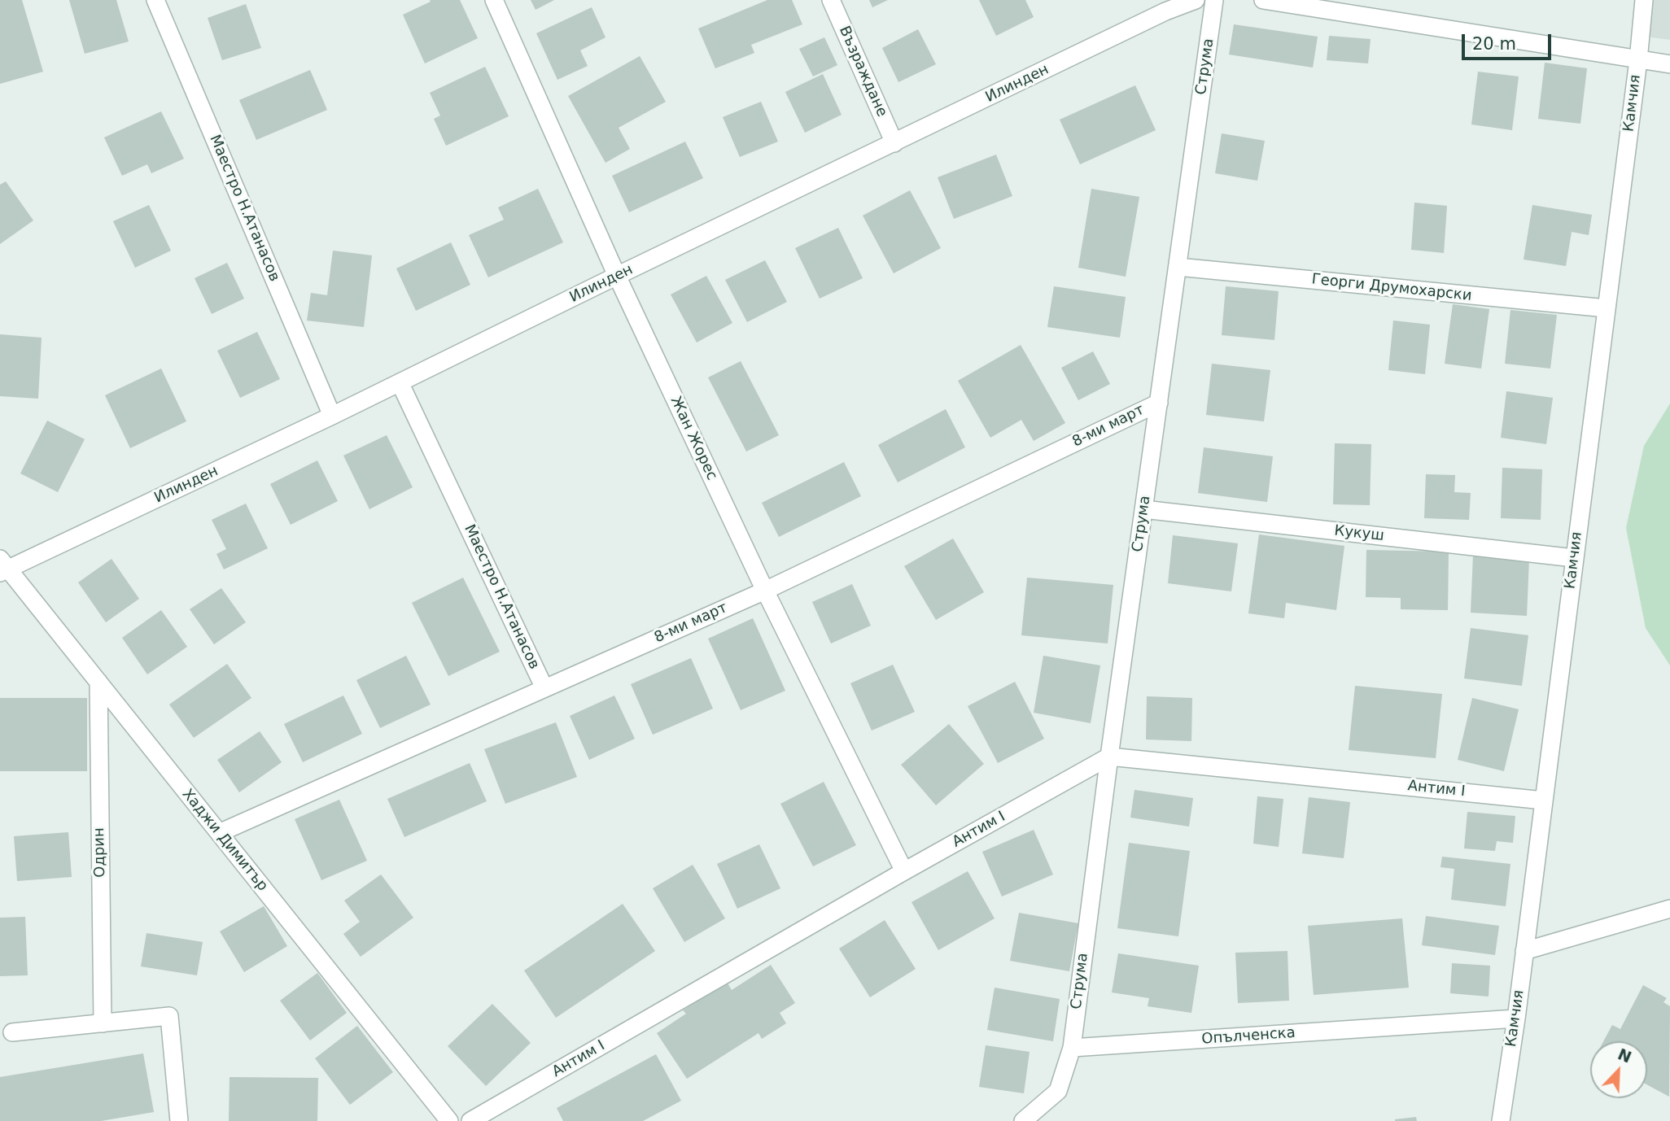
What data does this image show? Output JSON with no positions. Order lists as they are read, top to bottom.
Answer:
{
  "streets": {
    "street": [
      "Струма",
      "Възраждане",
      "Илинден",
      "Камчия",
      "Маестро Н.Атанасов",
      "Георги Друмохарски",
      "8-ми март",
      "Жан Жорес",
      "Кукуш",
      "Антим I",
      "Хаджи Димитър",
      "Одрин",
      "Опълченска"
    ]
  },
  "crossings": [
    ["Струма", "Георги Друмохарски"],
    ["Струма", "8-ми март"],
    ["Струма", "Кукуш"],
    ["Струма", "Антим I"],
    ["Струма", "Опълченска"],
    ["Възраждане", "Илинден"],
    ["Илинден", "Маестро Н.Атанасов"],
    ["Илинден", "Жан Жорес"],
    ["Илинден", "Хаджи Димитър"],
    ["Камчия", "Георги Друмохарски"],
    ["Камчия", "Кукуш"],
    ["Камчия", "Антим I"],
    ["Камчия", "Опълченска"],
    ["Маестро Н.Атанасов", "8-ми март"],
    ["8-ми март", "Жан Жорес"],
    ["8-ми март", "Хаджи Димитър"],
    ["Жан Жорес", "Антим I"],
    ["Хаджи Димитър", "Одрин"]
  ],
  "scale_bar": "20 m",
  "north": "top right"
}
